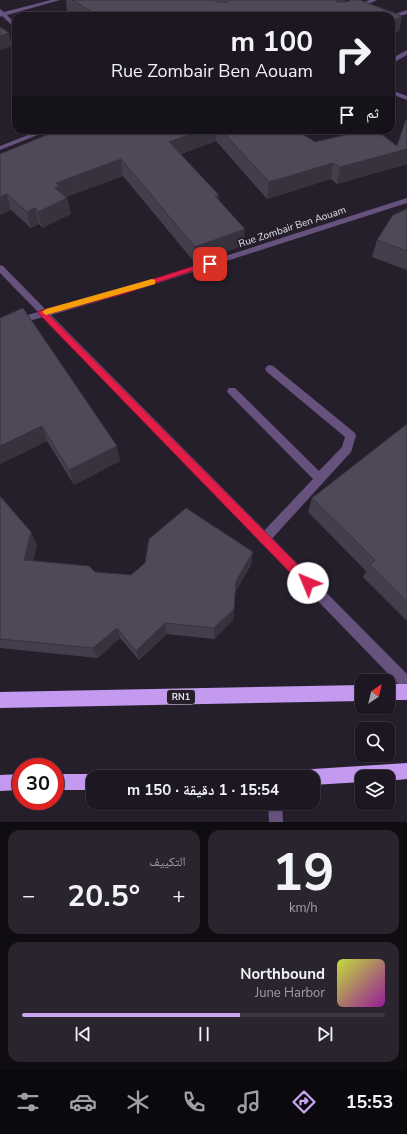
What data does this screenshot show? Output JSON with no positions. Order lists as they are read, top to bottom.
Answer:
{
  "streets": {
    "highway": ["RN1"],
    "street": ["Rue Zombair Ben Aouam"]
  },
  "north": "top right",
  "page": {
    "turn": ["100 m", "Rue Zombair Ben Aouam"],
    "then": "ثم",
    "limit": "30",
    "trip": "15:54 · 1 دقيقة · 150 m",
    "tile": [
      ["19", "km/h"],
      "التكييف"
    ],
    "heat": ["−", "20.5°", "+"],
    "song": ["Northbound", "June Harbor"],
    "tabs": "15:53"
  }
}
